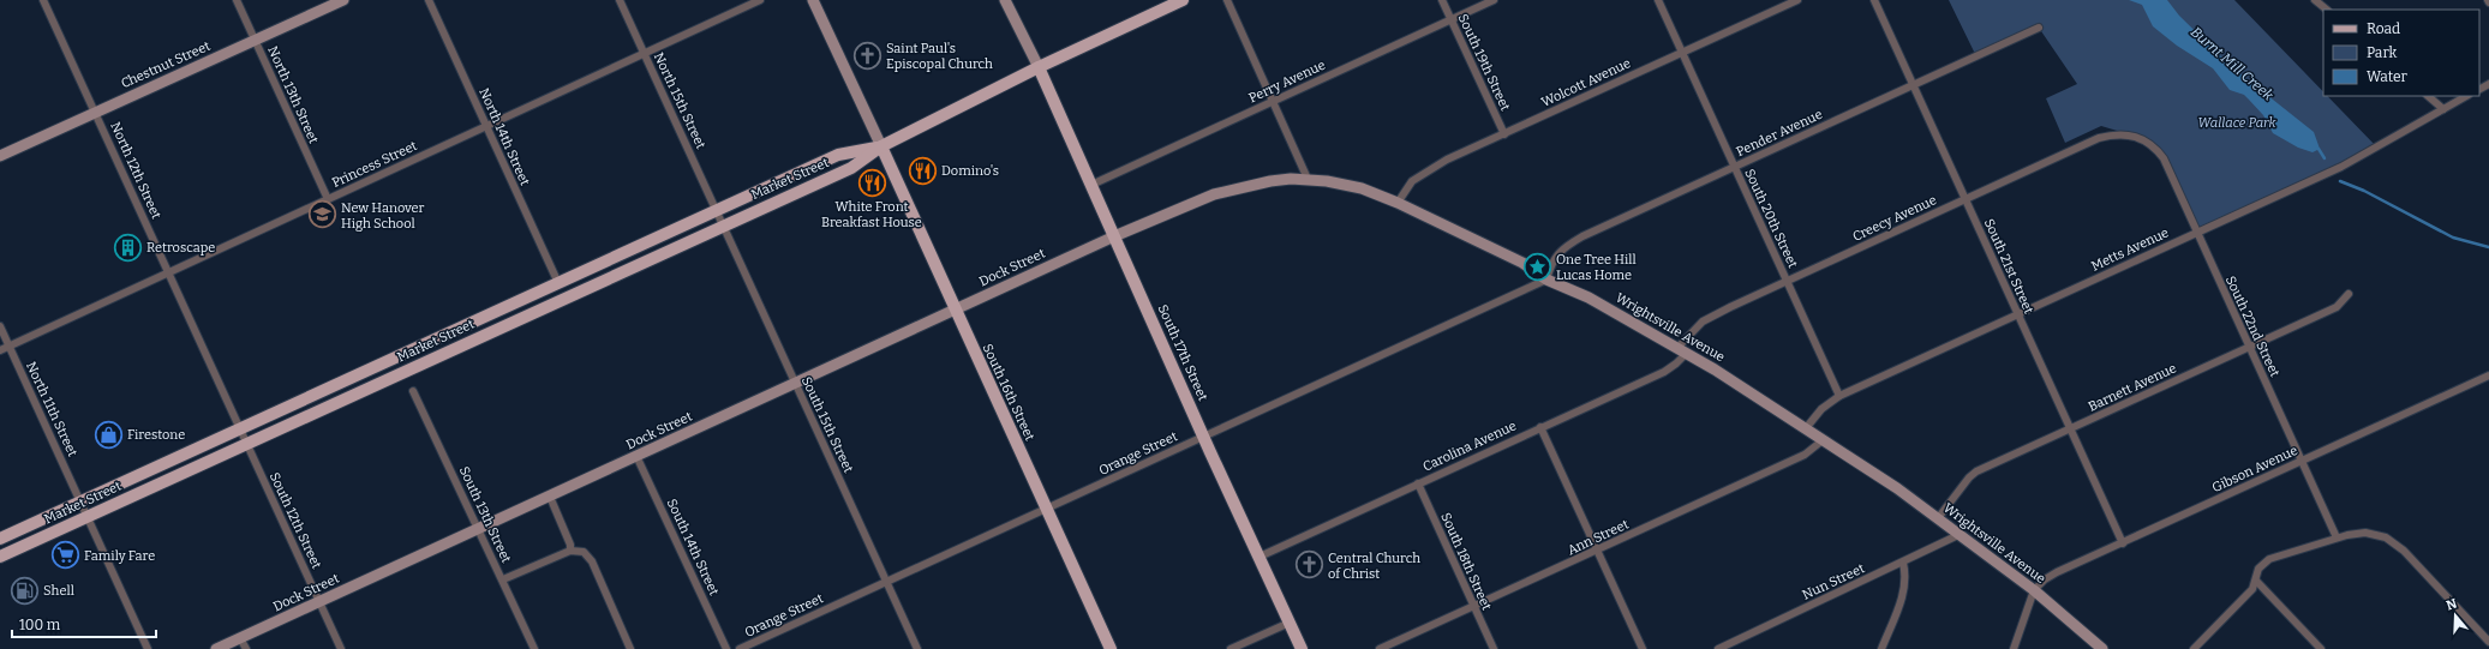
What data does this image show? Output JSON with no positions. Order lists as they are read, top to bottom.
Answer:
{
  "streets": {
    "main road": ["Market Street", "South 17th Street", "South 16th Street"],
    "street": [
      "South 19th Street",
      "Chestnut Street",
      "Perry Avenue",
      "Wolcott Avenue",
      "North 13th Street",
      "North 15th Street",
      "Pender Avenue",
      "North 14th Street",
      "Princess Street",
      "North 12th Street",
      "South 20th Street",
      "Creecy Avenue",
      "Metts Avenue",
      "South 21st Street",
      "Dock Street",
      "South 22nd Street",
      "Wrightsville Avenue",
      "Barnett Avenue",
      "North 11th Street",
      "South 15th Street",
      "Carolina Avenue",
      "Orange Street",
      "Gibson Avenue",
      "South 13th Street",
      "South 12th Street",
      "Ann Street",
      "South 14th Street",
      "South 18th Street",
      "Nun Street"
    ]
  },
  "crossings": [
    ["South 19th Street", "Perry Avenue"],
    ["South 19th Street", "Wolcott Avenue"],
    ["Chestnut Street", "North 13th Street"],
    ["Chestnut Street", "North 12th Street"],
    ["Perry Avenue", "South 17th Street"],
    ["Wolcott Avenue", "South 20th Street"],
    ["Wolcott Avenue", "Wrightsville Avenue"],
    ["North 13th Street", "Princess Street"],
    ["North 15th Street", "Princess Street"],
    ["North 15th Street", "Market Street"],
    ["North 15th Street", "South 15th Street"],
    ["Pender Avenue", "South 20th Street"],
    ["Pender Avenue", "South 21st Street"],
    ["Pender Avenue", "Wrightsville Avenue"],
    ["Pender Avenue", "Orange Street"],
    ["North 14th Street", "Princess Street"],
    ["North 14th Street", "Market Street"],
    ["Princess Street", "North 12th Street"],
    ["Princess Street", "North 11th Street"],
    ["North 12th Street", "Market Street"],
    ["North 12th Street", "South 12th Street"],
    ["Market Street", "South 17th Street"],
    ["Market Street", "South 16th Street"],
    ["Market Street", "North 11th Street"],
    ["Market Street", "South 15th Street"],
    ["Market Street", "South 12th Street"],
    ["South 20th Street", "Creecy Avenue"],
    ["South 20th Street", "Metts Avenue"],
    ["Creecy Avenue", "South 21st Street"],
    ["Creecy Avenue", "South 22nd Street"],
    ["Creecy Avenue", "Wrightsville Avenue"],
    ["Creecy Avenue", "Carolina Avenue"],
    ["Metts Avenue", "South 21st Street"],
    ["Metts Avenue", "South 22nd Street"],
    ["Metts Avenue", "Wrightsville Avenue"],
    ["South 21st Street", "Barnett Avenue"],
    ["South 21st Street", "Gibson Avenue"],
    ["Dock Street", "Wrightsville Avenue"],
    ["Dock Street", "South 17th Street"],
    ["Dock Street", "South 16th Street"],
    ["Dock Street", "South 15th Street"],
    ["Dock Street", "South 13th Street"],
    ["Dock Street", "South 12th Street"],
    ["Dock Street", "South 14th Street"],
    ["South 22nd Street", "Barnett Avenue"],
    ["South 22nd Street", "Gibson Avenue"],
    ["Wrightsville Avenue", "South 17th Street"],
    ["Wrightsville Avenue", "Barnett Avenue"],
    ["Wrightsville Avenue", "Carolina Avenue"],
    ["Wrightsville Avenue", "Orange Street"],
    ["Wrightsville Avenue", "Gibson Avenue"],
    ["Wrightsville Avenue", "Ann Street"],
    ["Wrightsville Avenue", "Nun Street"],
    ["South 17th Street", "Carolina Avenue"],
    ["South 17th Street", "Orange Street"],
    ["South 16th Street", "Orange Street"],
    ["South 15th Street", "Orange Street"],
    ["Carolina Avenue", "South 18th Street"],
    ["Ann Street", "South 18th Street"]
  ],
  "water": ["Burnt Mill Creek"],
  "parks": ["Wallace Park"],
  "places": {
    "church": ["Saint Paul's Episcopal Church", "Central Church of Christ"],
    "restaurant": ["Domino's", "White Front Breakfast House"],
    "school or university": ["New Hanover High School"],
    "building": ["Retroscape"],
    "place": ["One Tree Hill Lucas Home"],
    "shop": ["Firestone"],
    "supermarket": ["Family Fare"],
    "fuel station": ["Shell"]
  },
  "legend": ["Road", "Park", "Water"],
  "scale_bar": "100 m",
  "north": "top"
}
